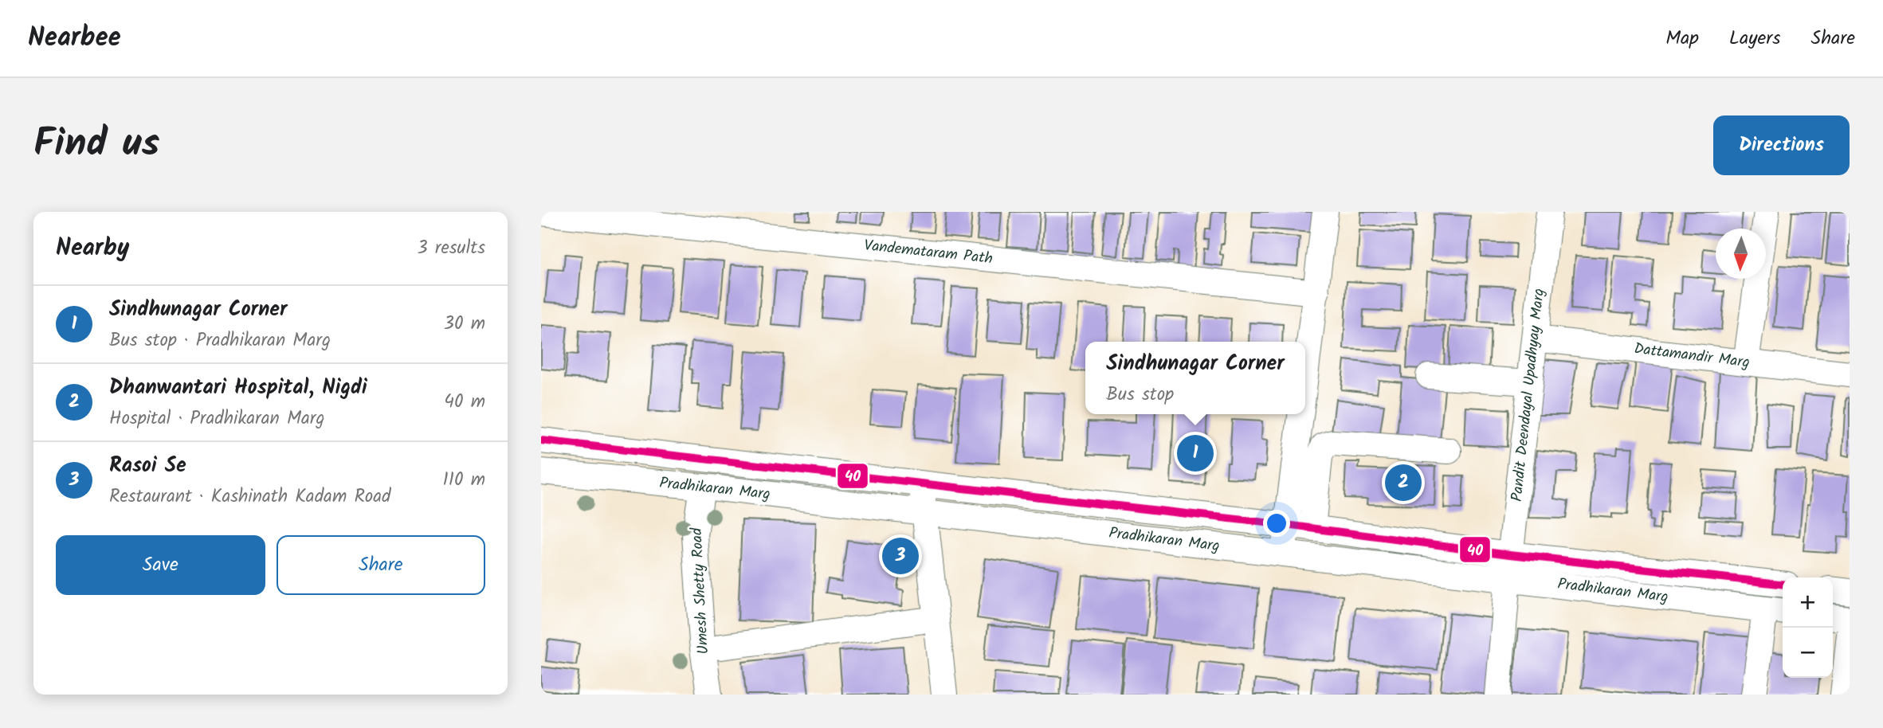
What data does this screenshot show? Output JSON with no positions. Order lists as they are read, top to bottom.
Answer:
{
  "streets": {
    "street": [
      "Vandemataram Path",
      "Dattamandir Marg",
      "Pandit Deendayal Upadhyay Marg",
      "Pradhikaran Marg",
      "Umesh Shetty Road"
    ]
  },
  "crossings": [
    ["Dattamandir Marg", "Pandit Deendayal Upadhyay Marg"],
    ["Pandit Deendayal Upadhyay Marg", "Pradhikaran Marg"],
    ["Pradhikaran Marg", "Umesh Shetty Road"]
  ],
  "lines": ["transit line 40"],
  "north": "bottom",
  "page": {
    "header": "Nearbee",
    "nav": ["Map", "Layers", "Share"],
    "title": "Find us",
    "buttons": [
      "Directions",
      ["Save", "Share"]
    ],
    "heading": ["Nearby", "3 results"],
    "list": [
      {
        "mark": "1",
        "name": "Sindhunagar Corner",
        "note": "Bus stop · Pradhikaran Marg",
        "value": "30 m"
      },
      {
        "mark": "2",
        "name": "Dhanwantari Hospital, Nigdi",
        "note": "Hospital · Pradhikaran Marg",
        "value": "40 m"
      },
      {
        "mark": "3",
        "name": "Rasoi Se",
        "note": "Restaurant · Kashinath Kadam Road",
        "value": "110 m"
      }
    ],
    "popup": ["Sindhunagar Corner", "Bus stop"],
    "pins": ["1", "2", "3"],
    "map_buttons": ["+", "−"]
  }
}
